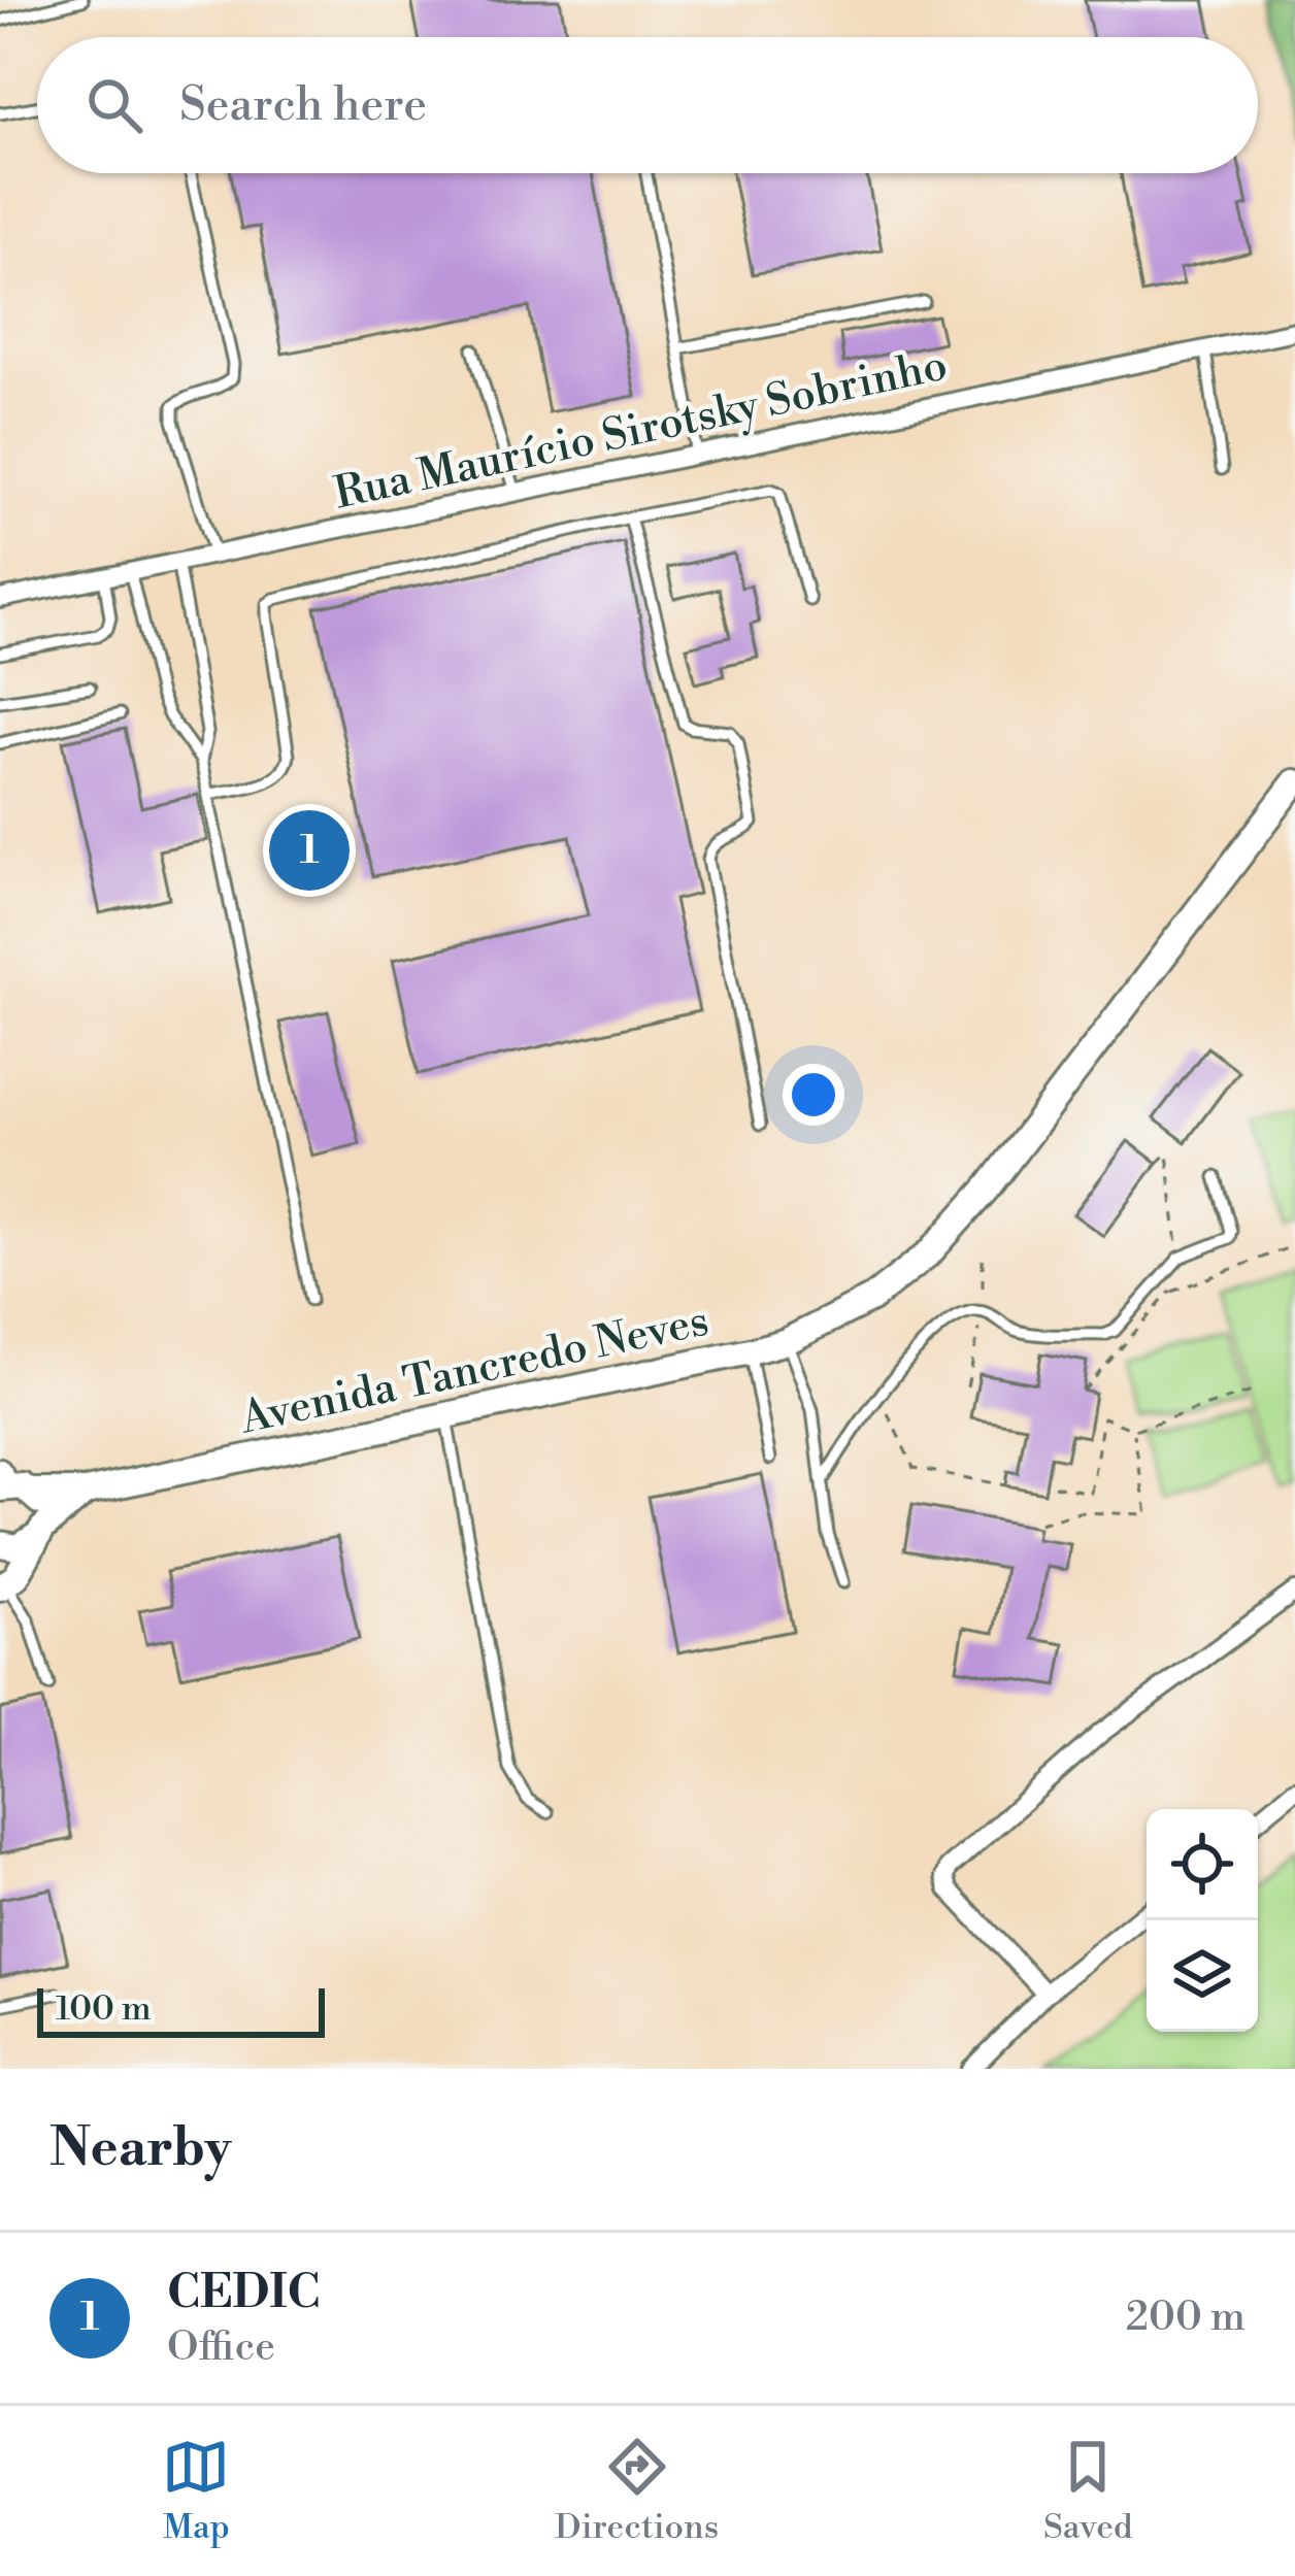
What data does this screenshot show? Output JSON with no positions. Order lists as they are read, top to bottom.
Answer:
{
  "streets": {
    "main road": ["Avenida Tancredo Neves"],
    "street": ["Rua Maurício Sirotsky Sobrinho"]
  },
  "scale_bar": "100 m",
  "page": {
    "search": "Search here",
    "pins": "1",
    "scale": "100 m",
    "heading": "Nearby",
    "list": [
      {
        "mark": "1",
        "name": "CEDIC",
        "note": "Office",
        "value": "200 m"
      }
    ],
    "nav": ["Map", "Directions", "Saved"]
  }
}
